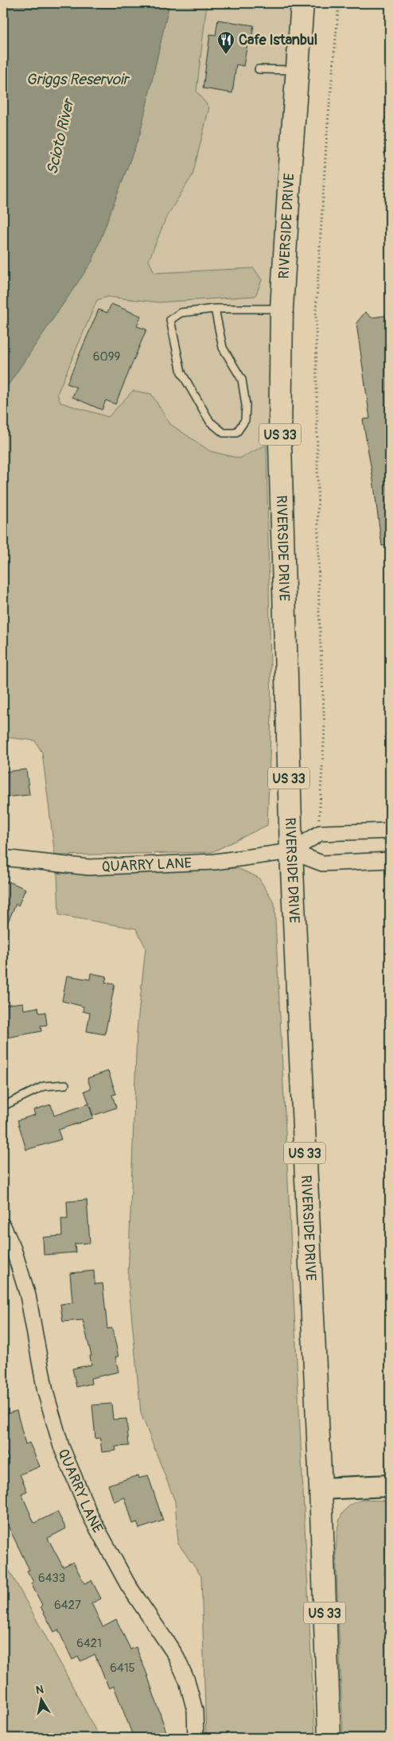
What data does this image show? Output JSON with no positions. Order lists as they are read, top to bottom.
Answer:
{
  "streets": {
    "main road": ["RIVERSIDE DRIVE", "US 33"],
    "street": ["QUARRY LANE"]
  },
  "crossings": [
    ["RIVERSIDE DRIVE", "QUARRY LANE"]
  ],
  "water": ["Griggs Reservoir", "Scioto River"],
  "places": {
    "restaurant": ["Cafe Istanbul"]
  },
  "house_numbers": [
    "6099",
    "6433",
    "6427",
    "6421",
    "6415"
  ],
  "north": "top"
}
